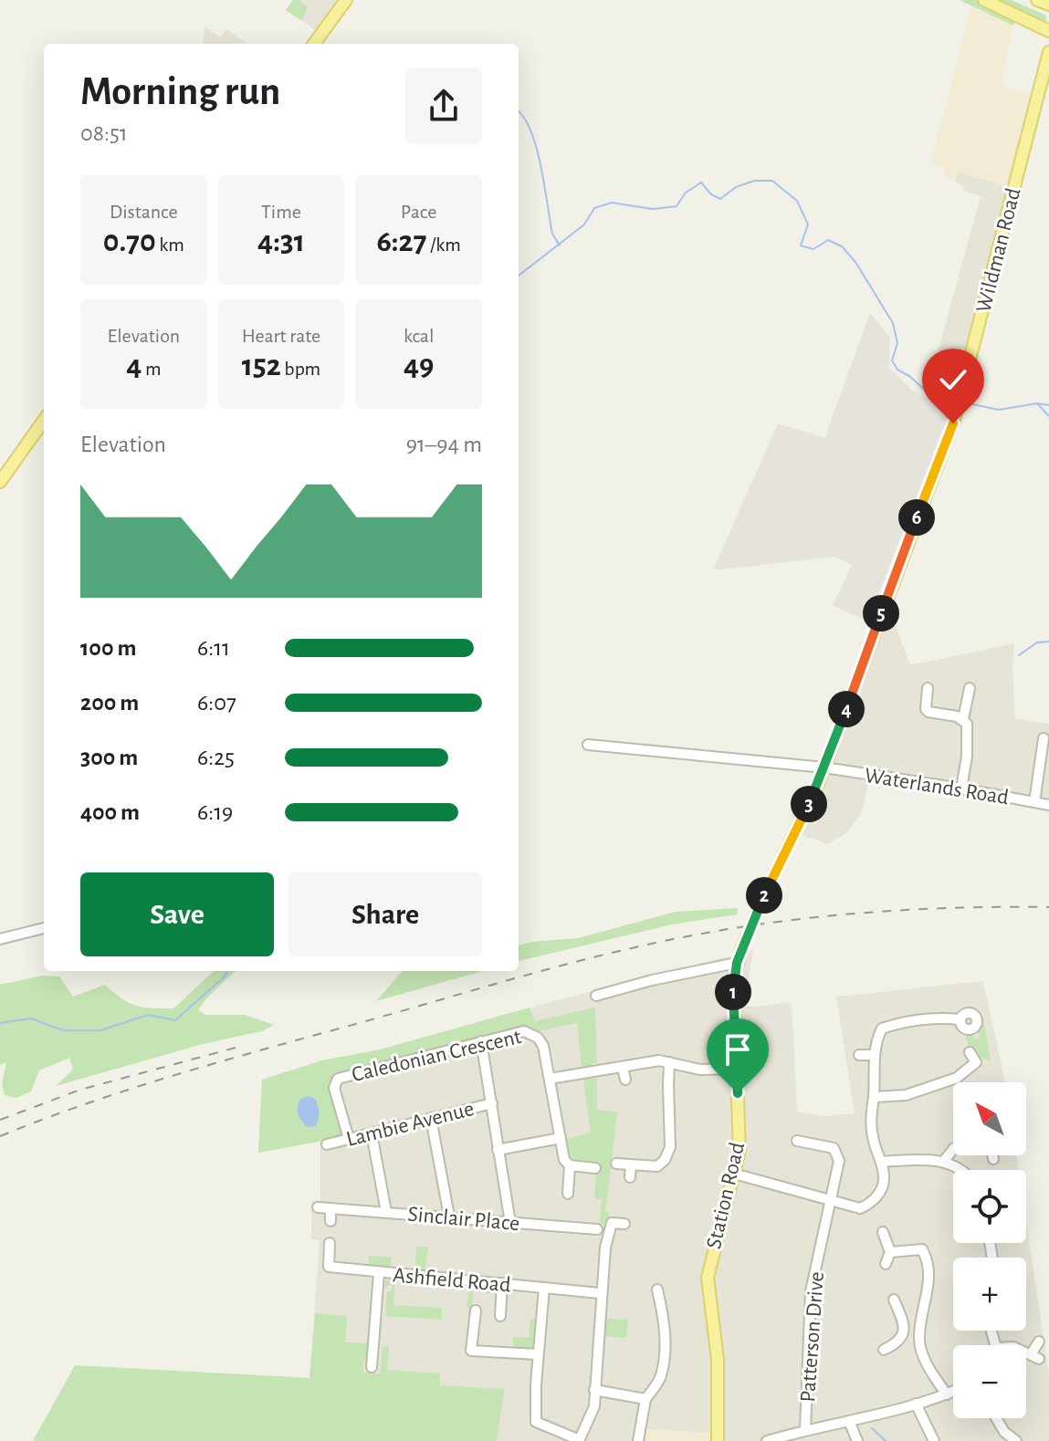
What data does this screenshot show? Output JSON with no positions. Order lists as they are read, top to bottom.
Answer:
{
  "streets": {
    "main road": ["Wildman Road", "Station Road"],
    "street": [
      "Waterlands Road",
      "Caledonian Crescent",
      "Lambie Avenue",
      "Sinclair Place",
      "Ashfield Road",
      "Patterson Drive"
    ]
  },
  "crossings": [
    ["Wildman Road", "Waterlands Road"],
    ["Wildman Road", "Station Road"],
    ["Caledonian Crescent", "Lambie Avenue"]
  ],
  "north": "top left",
  "page": {
    "heading": ["Morning run", "08:51"],
    "stats": [
      ["Distance", "0.70 km"],
      ["Time", "4:31"],
      ["Pace", "6:27 /km"],
      ["Elevation", "4 m"],
      ["Heart rate", "152 bpm"],
      ["kcal", "49"]
    ],
    "chart": ["Elevation", "91–94 m"],
    "pins": [
      "6",
      "5",
      "4",
      "3",
      "2",
      "1"
    ],
    "list": [
      {
        "name": "100 m",
        "note": "6:11"
      },
      {
        "name": "200 m",
        "note": "6:07"
      },
      {
        "name": "300 m",
        "note": "6:25"
      },
      {
        "name": "400 m",
        "note": "6:19"
      }
    ],
    "buttons": ["Save", "Share"],
    "map_buttons": ["+", "−"]
  }
}
